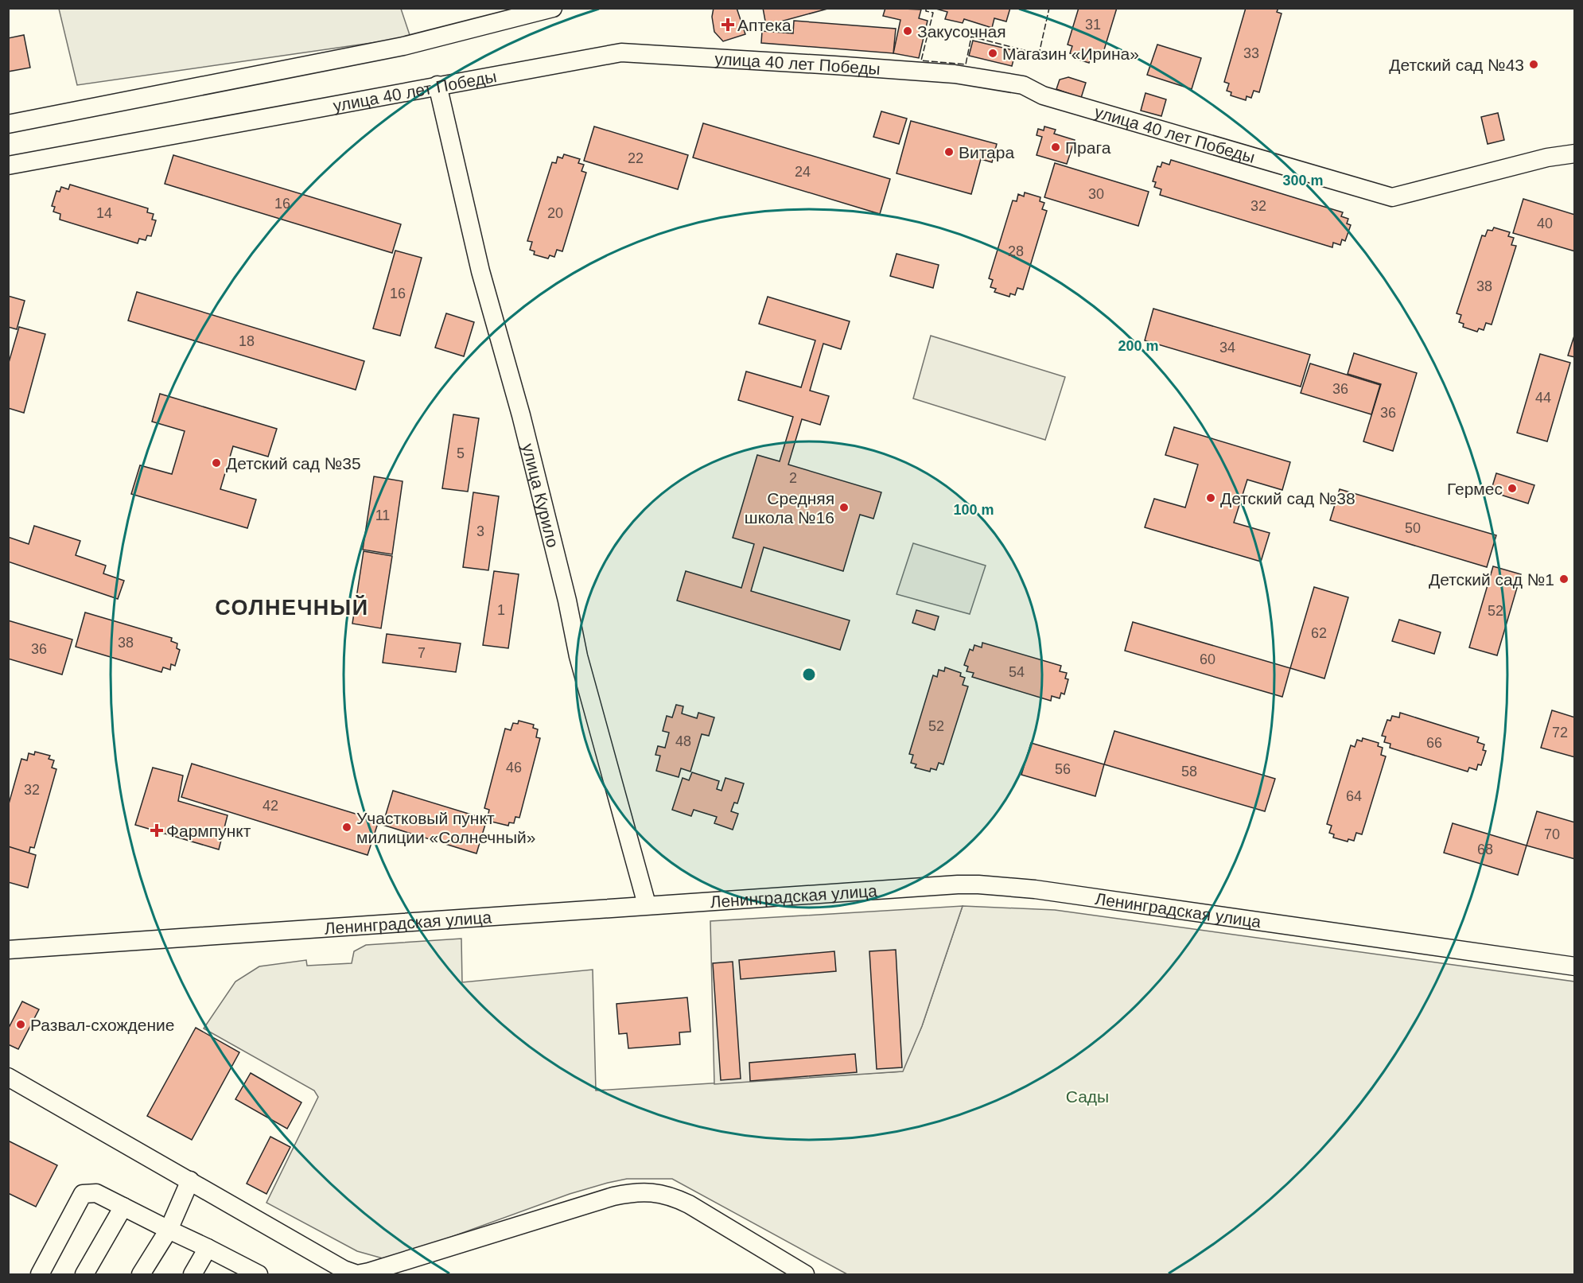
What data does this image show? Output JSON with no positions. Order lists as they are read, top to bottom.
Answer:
{
  "streets": {
    "street": ["улица 40 лет Победы", "улица Курило", "Ленинградская улица"]
  },
  "crossings": [
    ["улица 40 лет Победы", "улица Курило"],
    ["улица Курило", "Ленинградская улица"]
  ],
  "districts": ["СОЛНЕЧНЫЙ"],
  "parks": ["Сады"],
  "places": {
    "health": ["Аптека", "Фармпункт"],
    "other": [
      "Закусочная",
      "Магазин «Ирина»",
      "Детский сад №43",
      "Прага",
      "Витара",
      "Детский сад №35",
      "Гермес",
      "Детский сад №38",
      "Средняя школа №16",
      "Детский сад №1",
      "Участковый пункт милиции «Солнечный»",
      "Развал-схождение"
    ]
  },
  "house_numbers": [
    "31",
    "33",
    "22",
    "24",
    "30",
    "16",
    "32",
    "14",
    "20",
    "40",
    "28",
    "38",
    "16",
    "18",
    "34",
    "36",
    "44",
    "36",
    "5",
    "2",
    "11",
    "50",
    "3",
    "1",
    "52",
    "62",
    "38",
    "36",
    "7",
    "60",
    "54",
    "52",
    "72",
    "48",
    "66",
    "46",
    "56",
    "58",
    "32",
    "64",
    "42",
    "70",
    "68"
  ],
  "rings": ["300 m", "200 m", "100 m"]
}
